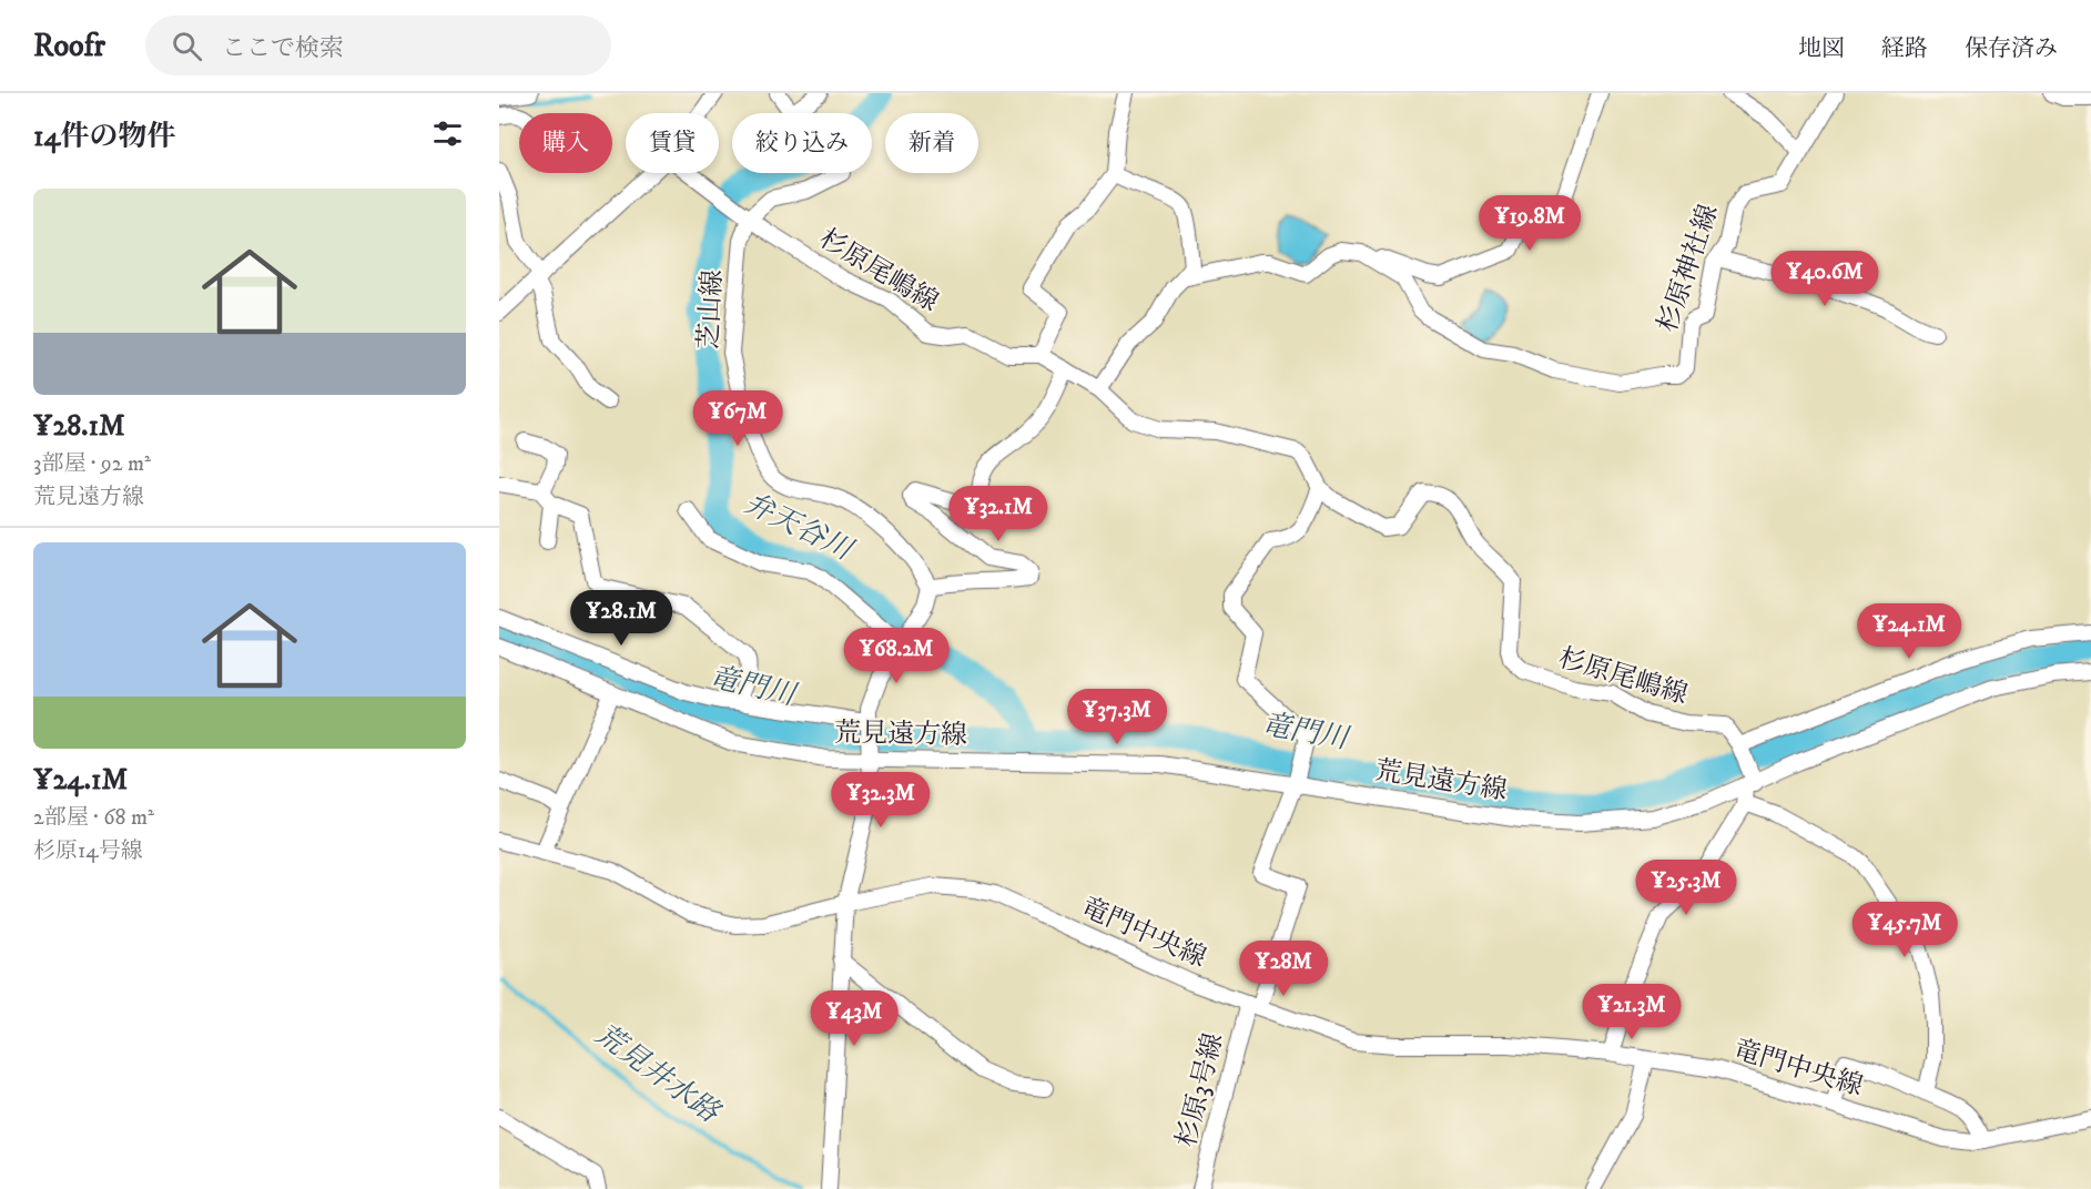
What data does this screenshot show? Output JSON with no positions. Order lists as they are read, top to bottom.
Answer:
{
  "streets": {
    "street": [
      "杉原神社線",
      "杉原尾嶋線",
      "芝山線",
      "荒見遠方線",
      "竜門中央線",
      "杉原3号線"
    ]
  },
  "crossings": [
    ["杉原尾嶋線", "芝山線"],
    ["杉原尾嶋線", "荒見遠方線"],
    ["荒見遠方線", "杉原3号線"],
    ["竜門中央線", "杉原3号線"]
  ],
  "water": ["弁天谷川", "竜門川", "荒見井水路"],
  "page": {
    "header": "Roofr",
    "search": "ここで検索",
    "nav": ["地図", "経路", "保存済み"],
    "heading": "14件の物件",
    "chip": [
      "購入",
      "賃貸",
      "絞り込み",
      "新着"
    ],
    "list": [
      {
        "name": "¥28.1M",
        "note": "3部屋 · 92 m² · 荒見遠方線"
      },
      {
        "name": "¥24.1M",
        "note": "2部屋 · 68 m² · 杉原14号線"
      }
    ],
    "price": [
      "¥19.8M",
      "¥40.6M",
      "¥67M",
      "¥32.1M",
      "¥28.1M",
      "¥24.1M",
      "¥68.2M",
      "¥37.3M",
      "¥32.3M",
      "¥25.3M",
      "¥45.7M",
      "¥28M",
      "¥21.3M",
      "¥43M"
    ]
  }
}
